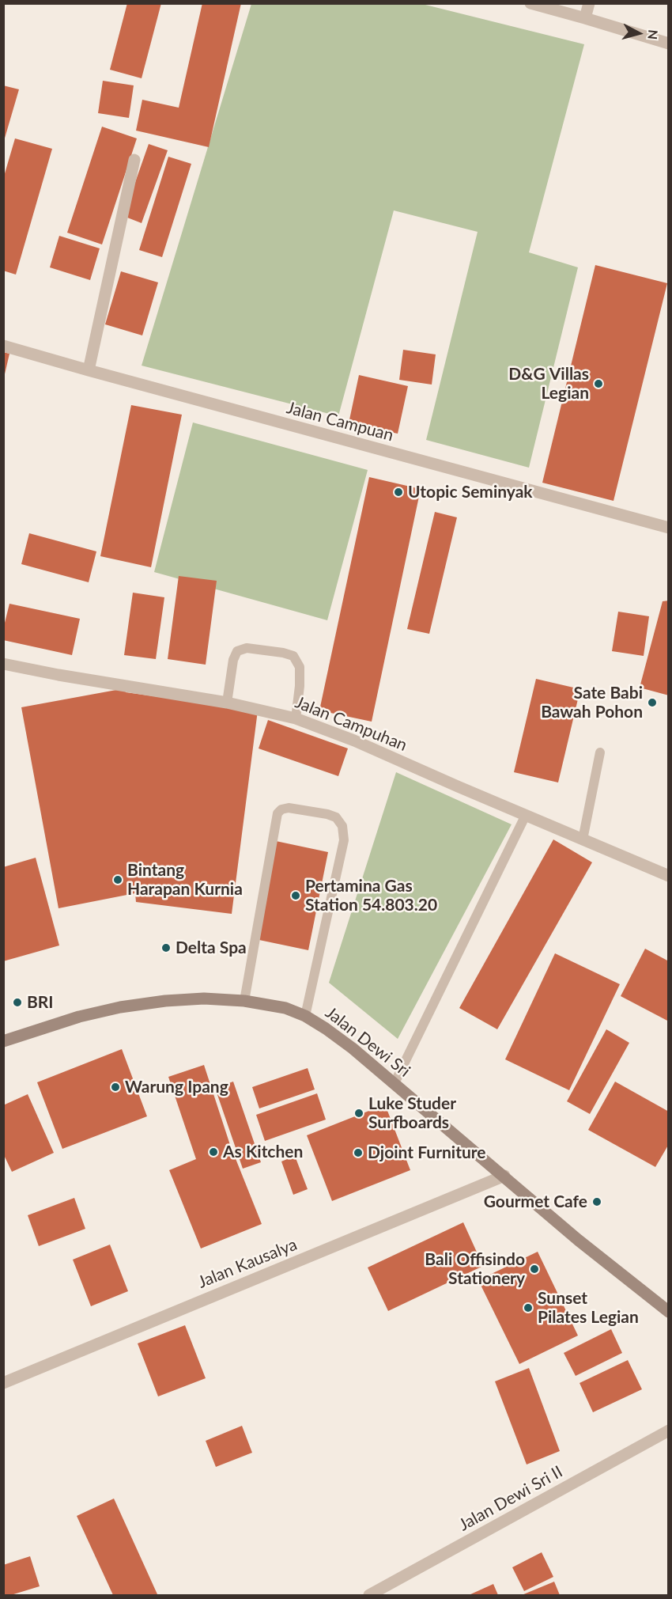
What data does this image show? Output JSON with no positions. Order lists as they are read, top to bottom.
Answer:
{
  "streets": {
    "street": [
      "Jalan Campuan",
      "Jalan Campuhan",
      "Jalan Dewi Sri",
      "Jalan Kausalya",
      "Jalan Dewi Sri II"
    ]
  },
  "crossings": [
    ["Jalan Dewi Sri", "Jalan Kausalya"]
  ],
  "places": [
    "D&G Villas Legian",
    "Utopic Seminyak",
    "Sate Babi Bawah Pohon",
    "Bintang Harapan Kurnia",
    "Pertamina Gas Station 54.803.20",
    "Delta Spa",
    "BRI",
    "Warung Ipang",
    "Luke Studer Surfboards",
    "As Kitchen",
    "Djoint Furniture",
    "Gourmet Cafe",
    "Bali Offisindo Stationery",
    "Sunset Pilates Legian"
  ],
  "north": "right"
}
